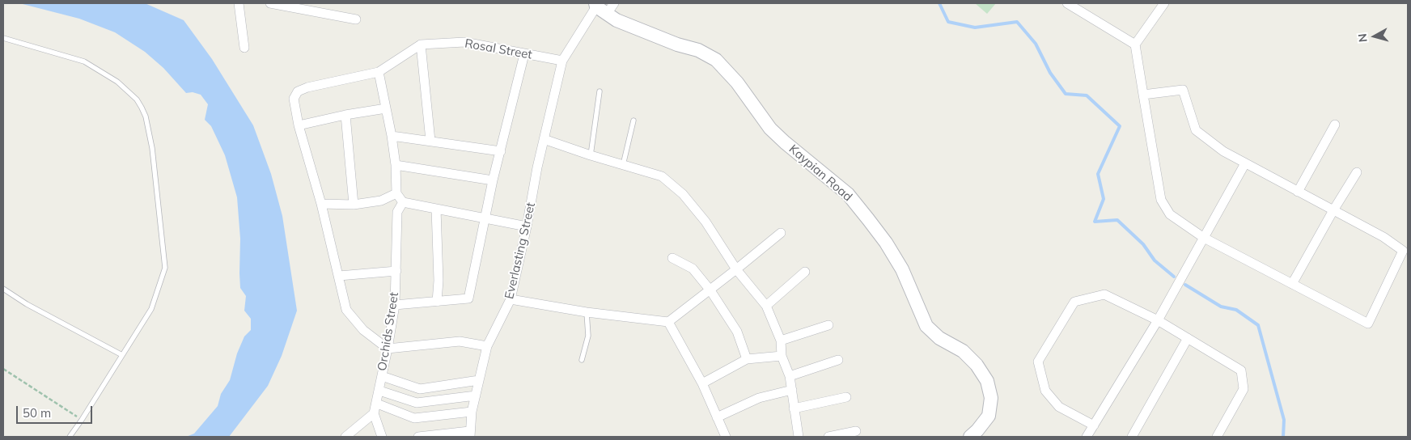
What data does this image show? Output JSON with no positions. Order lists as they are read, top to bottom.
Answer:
{
  "streets": {
    "street": [
      "Rosal Street",
      "Kaypian Road",
      "Everlasting Street",
      "Orchids Street"
    ]
  },
  "crossings": [
    ["Rosal Street", "Everlasting Street"],
    ["Kaypian Road", "Everlasting Street"]
  ],
  "scale_bar": "50 m",
  "north": "left"
}
